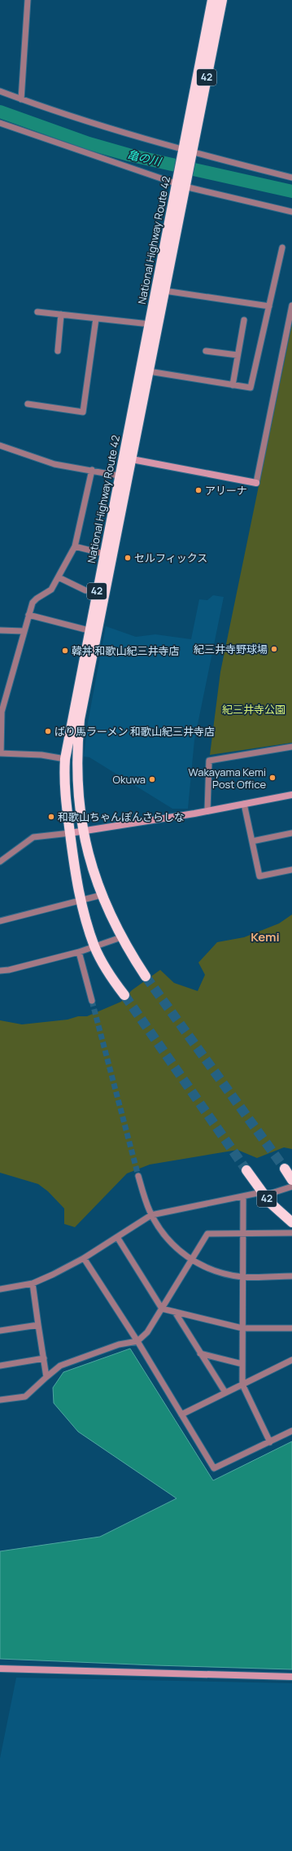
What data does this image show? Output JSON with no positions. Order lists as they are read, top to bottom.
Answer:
{
  "streets": {
    "highway": ["42", "National Highway Route 42"]
  },
  "districts": ["Kemi"],
  "water": ["亀の川"],
  "parks": ["紀三井寺公園"],
  "places": [
    "アリーナ",
    "セルフィックス",
    "紀三井寺野球場",
    "韓丼 和歌山紀三井寺店",
    "ばり馬ラーメン 和歌山紀三井寺店",
    "Wakayama Kemi Post Office",
    "Okuwa",
    "和歌山ちゃんぽんさらしな"
  ]
}
